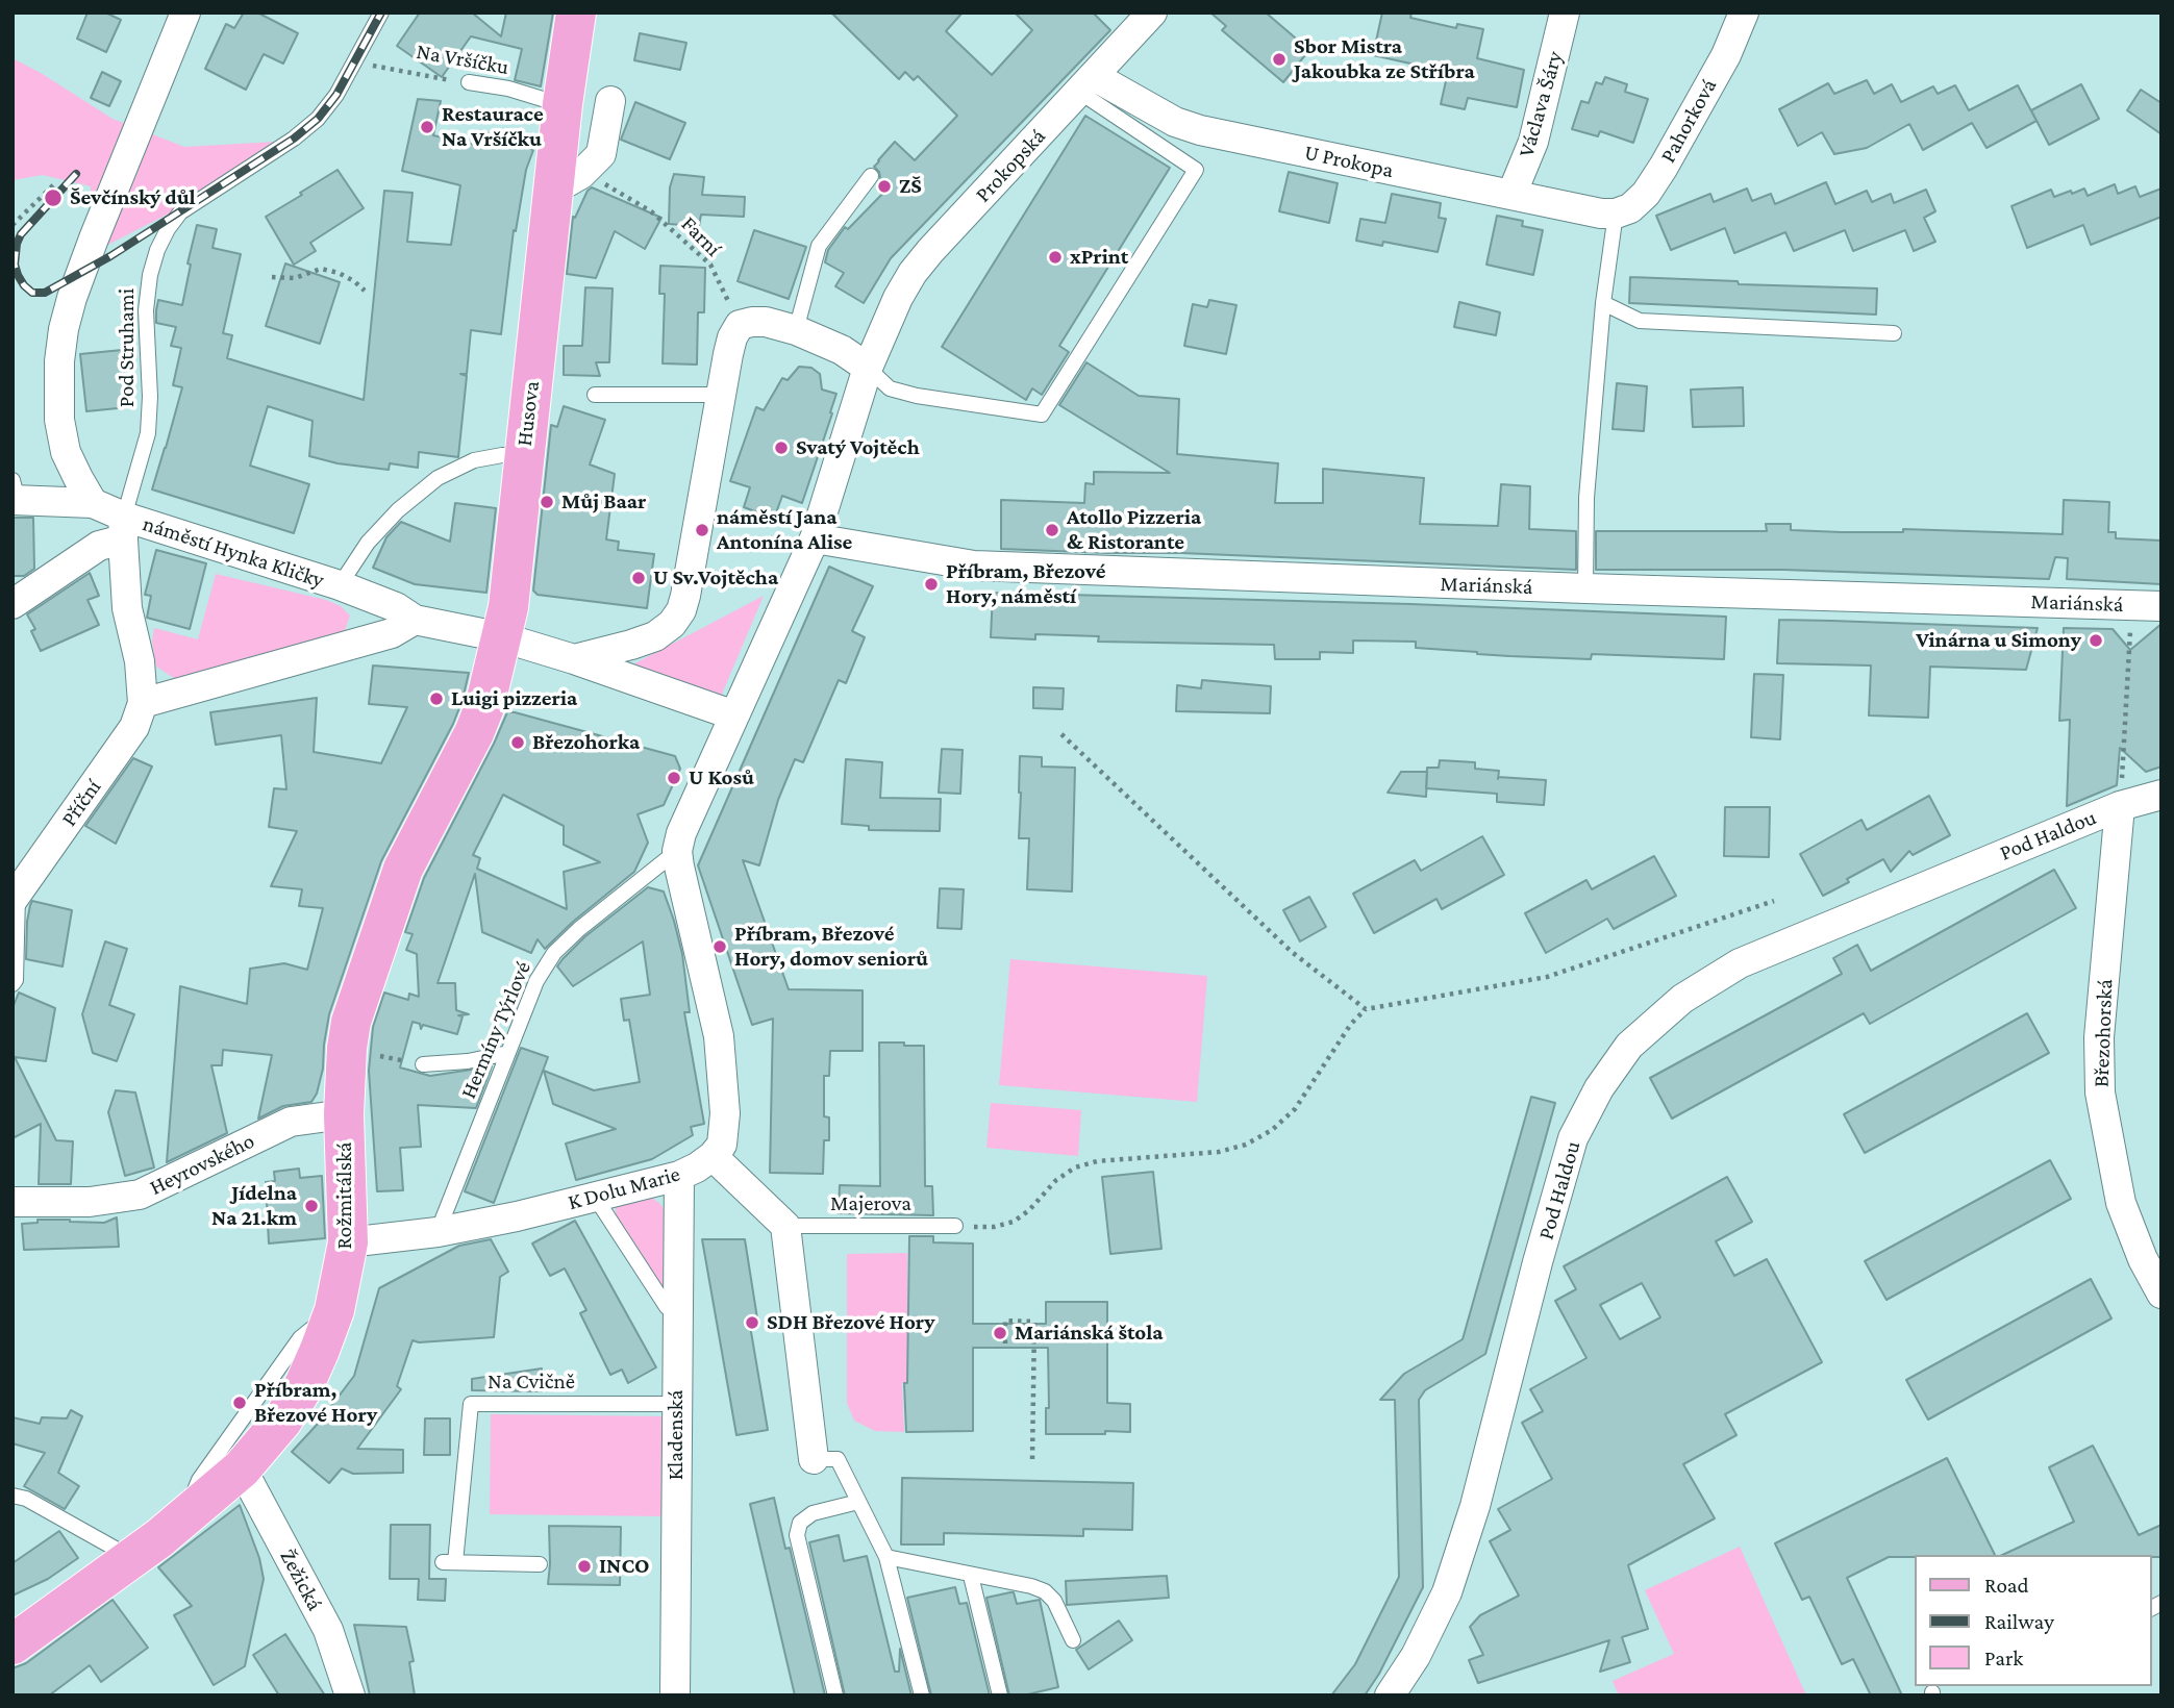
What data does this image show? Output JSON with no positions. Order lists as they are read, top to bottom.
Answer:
{
  "streets": {
    "main road": ["Husova", "Rožmitálská"],
    "street": [
      "Václava Šáry",
      "Pahorková",
      "U Prokopa",
      "Prokopská",
      "náměstí Hynka Kličky",
      "Mariánská",
      "Příční",
      "Pod Haldou",
      "Březohorská",
      "Heyrovského",
      "K Dolu Marie",
      "Kladenská",
      "Žežická"
    ],
    "lane": [
      "Na Vršíčku",
      "Pod Struhami",
      "Hermíny Týrlové",
      "Majerova",
      "Na Cvičně"
    ],
    "path": ["Farní"]
  },
  "crossings": [
    ["Na Vršíčku", "Pod Struhami"],
    ["Na Vršíčku", "Husova"],
    ["Václava Šáry", "U Prokopa"],
    ["Pahorková", "U Prokopa"],
    ["U Prokopa", "Prokopská"],
    ["Prokopská", "náměstí Hynka Kličky"],
    ["Prokopská", "Mariánská"],
    ["Prokopská", "Hermíny Týrlové"],
    ["Pod Struhami", "náměstí Hynka Kličky"],
    ["Husova", "náměstí Hynka Kličky"],
    ["Husova", "Rožmitálská"],
    ["náměstí Hynka Kličky", "Příční"],
    ["náměstí Hynka Kličky", "Rožmitálská"],
    ["Pod Haldou", "Březohorská"],
    ["Hermíny Týrlové", "K Dolu Marie"],
    ["Heyrovského", "Rožmitálská"],
    ["K Dolu Marie", "Rožmitálská"],
    ["K Dolu Marie", "Kladenská"],
    ["Rožmitálská", "Žežická"],
    ["Na Cvičně", "Kladenská"]
  ],
  "places": [
    "Sbor Mistra Jakoubka ze Stříbra",
    "Restaurace Na Vršíčku",
    "ZŠ",
    "Ševčínský důl",
    "xPrint",
    "Svatý Vojtěch",
    "Můj Baar",
    "náměstí Jana Antonína Alise",
    "Atollo Pizzeria & Ristorante",
    "U Sv.Vojtěcha",
    "Příbram, Březové Hory, náměstí",
    "Vinárna u Simony",
    "Luigi pizzeria",
    "Březohorka",
    "U Kosů",
    "Příbram, Březové Hory, domov seniorů",
    "Jídelna Na 21.km",
    "SDH Březové Hory",
    "Mariánská štola",
    "Příbram, Březové Hory",
    "INCO"
  ],
  "legend": ["Road", "Railway", "Park"]
}
